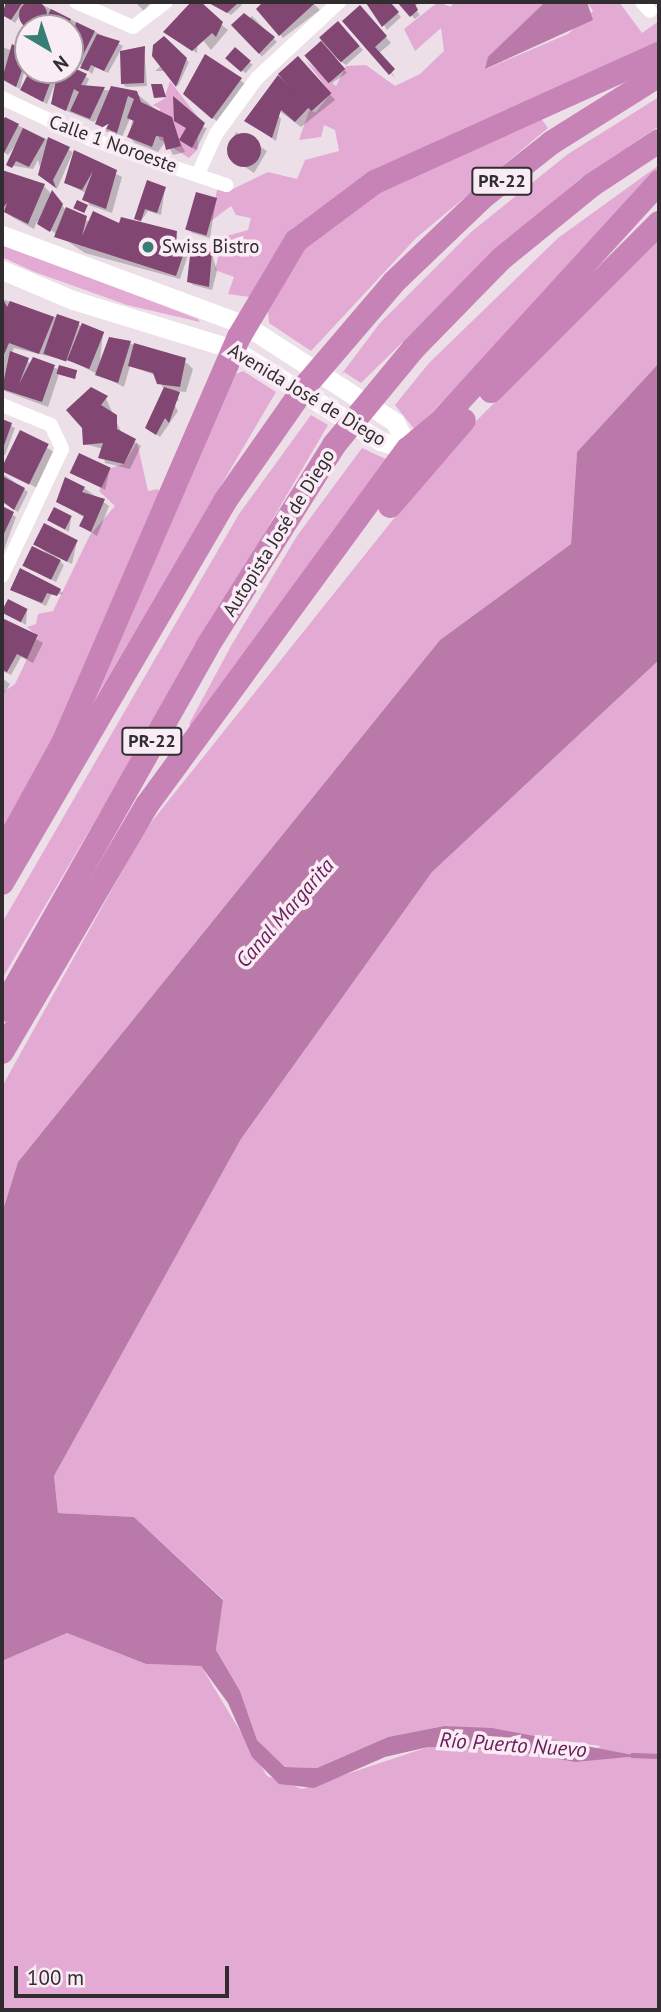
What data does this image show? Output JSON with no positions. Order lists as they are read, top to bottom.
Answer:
{
  "streets": {
    "highway": ["PR-22", "Autopista José de Diego"],
    "main road": ["Avenida José de Diego"],
    "street": ["Calle 1 Noroeste"]
  },
  "water": ["Canal Margarita", "Río Puerto Nuevo"],
  "places": ["Swiss Bistro"],
  "scale_bar": "100 m",
  "north": "bottom right"
}
